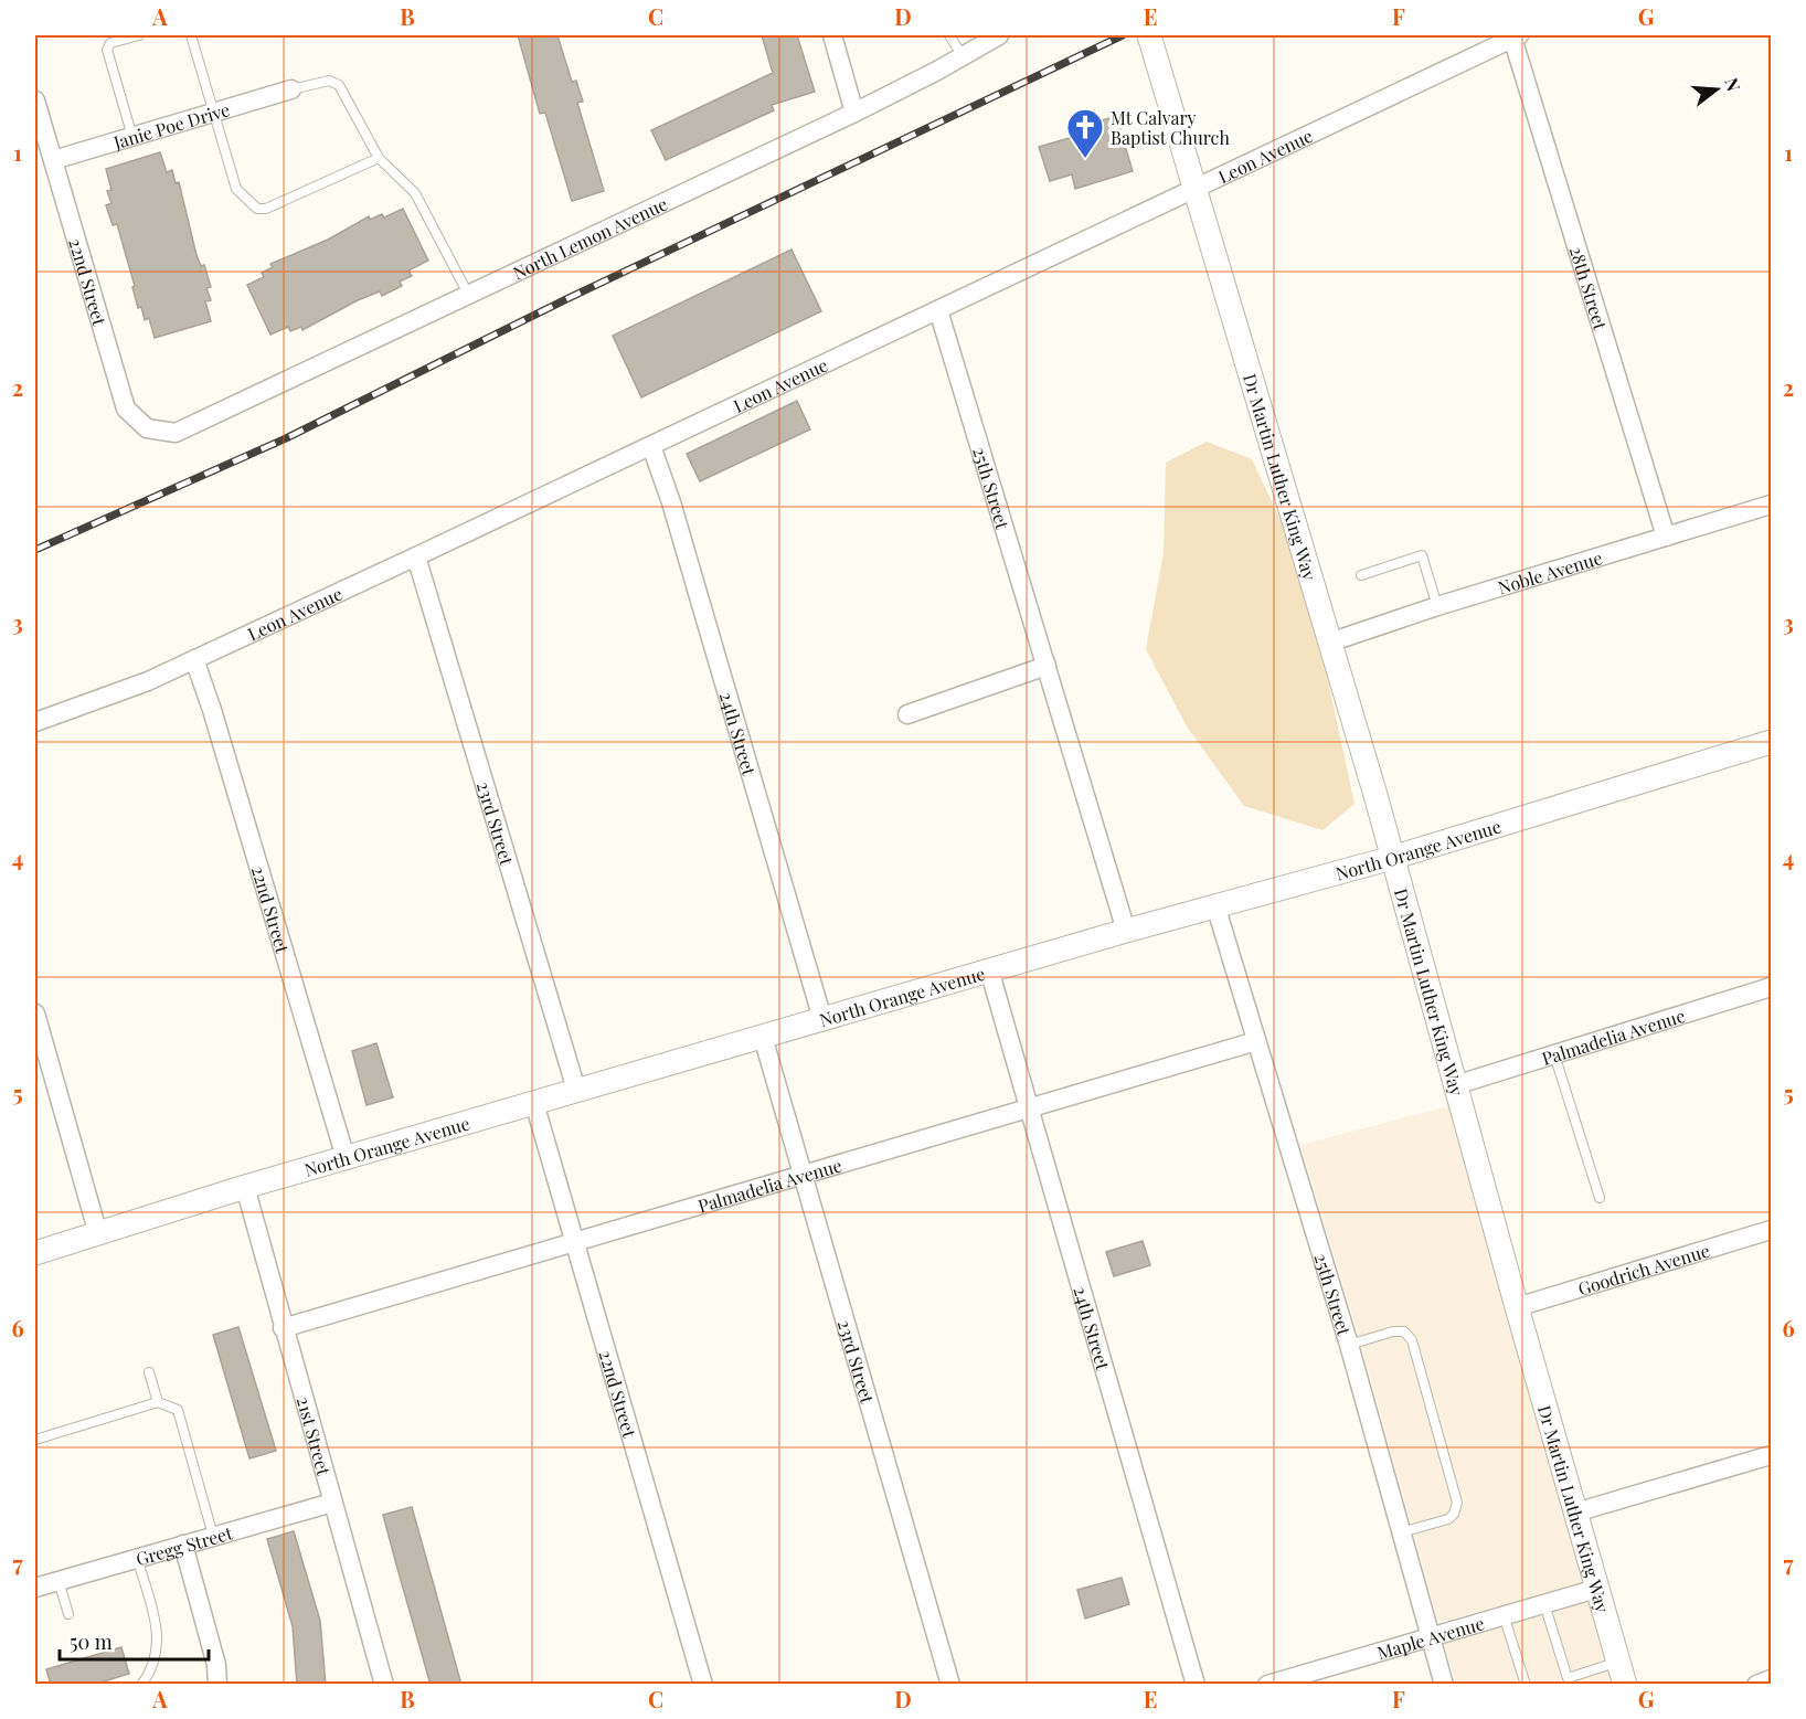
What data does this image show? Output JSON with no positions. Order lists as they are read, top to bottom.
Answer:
{
  "streets": {
    "street": [
      "Janie Poe Drive",
      "Leon Avenue",
      "North Lemon Avenue",
      "22nd Street",
      "28th Street",
      "Dr Martin Luther King Way",
      "25th Street",
      "Noble Avenue",
      "24th Street",
      "23rd Street",
      "North Orange Avenue",
      "Palmadelia Avenue",
      "Goodrich Avenue",
      "21st Street",
      "Gregg Street",
      "Maple Avenue"
    ]
  },
  "crossings": [
    ["Janie Poe Drive", "22nd Street"],
    ["Leon Avenue", "22nd Street"],
    ["Leon Avenue", "28th Street"],
    ["Leon Avenue", "Dr Martin Luther King Way"],
    ["Leon Avenue", "25th Street"],
    ["Leon Avenue", "24th Street"],
    ["Leon Avenue", "23rd Street"],
    ["North Lemon Avenue", "22nd Street"],
    ["22nd Street", "North Orange Avenue"],
    ["22nd Street", "Palmadelia Avenue"],
    ["28th Street", "Noble Avenue"],
    ["Dr Martin Luther King Way", "Noble Avenue"],
    ["Dr Martin Luther King Way", "North Orange Avenue"],
    ["Dr Martin Luther King Way", "Palmadelia Avenue"],
    ["Dr Martin Luther King Way", "Goodrich Avenue"],
    ["Dr Martin Luther King Way", "Maple Avenue"],
    ["25th Street", "North Orange Avenue"],
    ["25th Street", "Palmadelia Avenue"],
    ["25th Street", "Maple Avenue"],
    ["24th Street", "North Orange Avenue"],
    ["24th Street", "Palmadelia Avenue"],
    ["23rd Street", "North Orange Avenue"],
    ["23rd Street", "Palmadelia Avenue"],
    ["North Orange Avenue", "21st Street"],
    ["Palmadelia Avenue", "21st Street"],
    ["21st Street", "Gregg Street"]
  ],
  "places": {
    "church": ["Mt Calvary Baptist Church"]
  },
  "scale_bar": "50 m",
  "north": "right",
  "grid": {
    "columns": [
      "A",
      "B",
      "C",
      "D",
      "E",
      "F",
      "G"
    ],
    "rows": [
      "1",
      "2",
      "3",
      "4",
      "5",
      "6",
      "7"
    ]
  }
}
